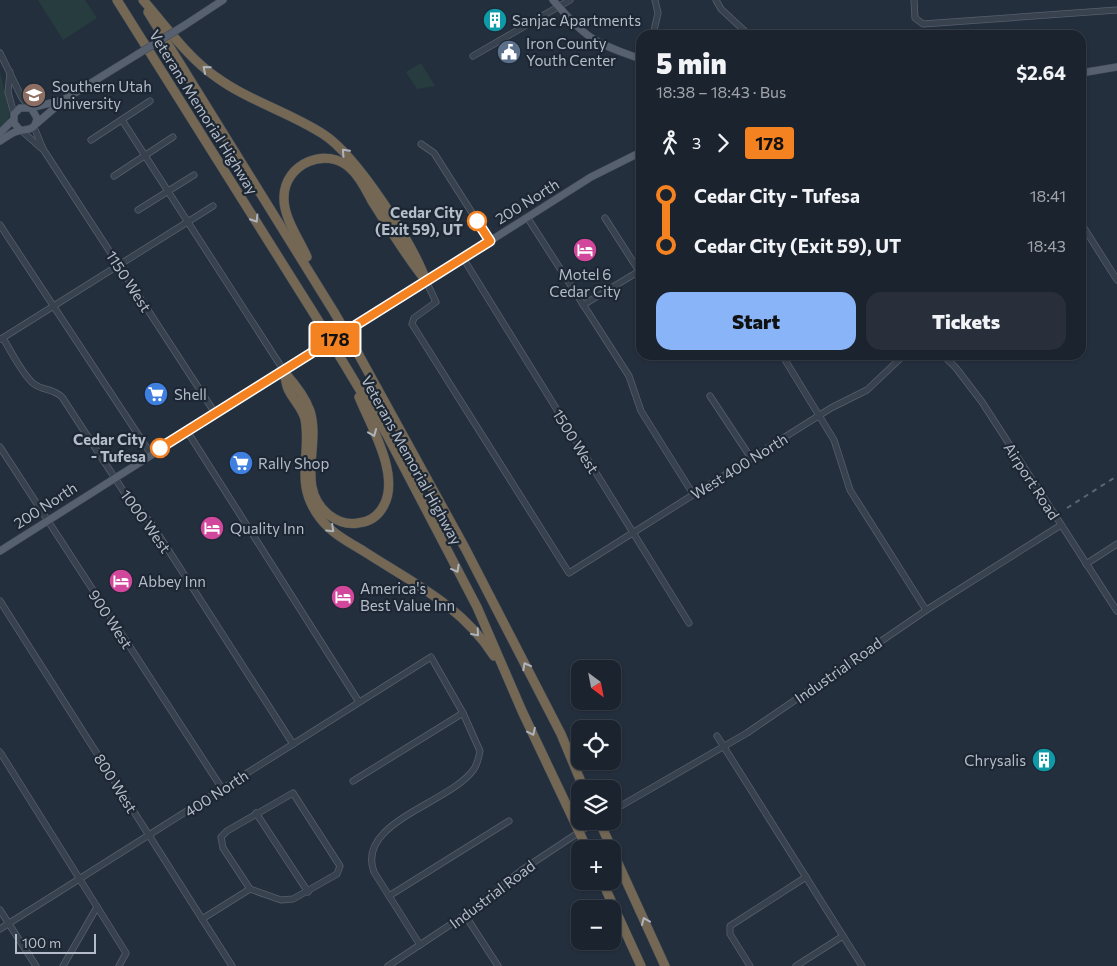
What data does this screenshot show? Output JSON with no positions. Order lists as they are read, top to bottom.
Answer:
{
  "streets": {
    "highway": ["Veterans Memorial Highway"],
    "main road": ["200 North"],
    "street": [
      "1150 West",
      "1500 West",
      "West 400 North",
      "Airport Road",
      "1000 West",
      "900 West",
      "Industrial Road",
      "800 West",
      "400 North"
    ]
  },
  "crossings": [
    ["200 North", "1150 West"],
    ["200 North", "1500 West"],
    ["200 North", "West 400 North"],
    ["200 North", "1000 West"],
    ["200 North", "900 West"],
    ["1500 West", "West 400 North"],
    ["Airport Road", "Industrial Road"],
    ["1000 West", "400 North"],
    ["900 West", "400 North"],
    ["800 West", "400 North"]
  ],
  "places": {
    "building": ["Sanjac Apartments", "Chrysalis"],
    "public building": ["Iron County Youth Center"],
    "school or university": ["Southern Utah University"],
    "other": ["Cedar City (Exit 59), UT", "Cedar City - Tufesa"],
    "hotel": [
      "Motel 6 Cedar City",
      "Quality Inn",
      "Abbey Inn",
      "America's Best Value Inn"
    ],
    "supermarket": ["Shell", "Rally Shop"]
  },
  "lines": ["bus line 178"],
  "scale_bar": "100 m",
  "north": "bottom right",
  "page": {
    "on_map": "178",
    "heading": ["5 min", "18:38 – 18:43 · Bus", "$2.64"],
    "legs": ["3", "178"],
    "list": [
      {
        "name": "Cedar City - Tufesa",
        "value": "18:41"
      },
      {
        "name": "Cedar City (Exit 59), UT",
        "value": "18:43"
      }
    ],
    "buttons": ["Start", "Tickets"],
    "map_buttons": ["+", "−"],
    "scale": "100 m"
  }
}
